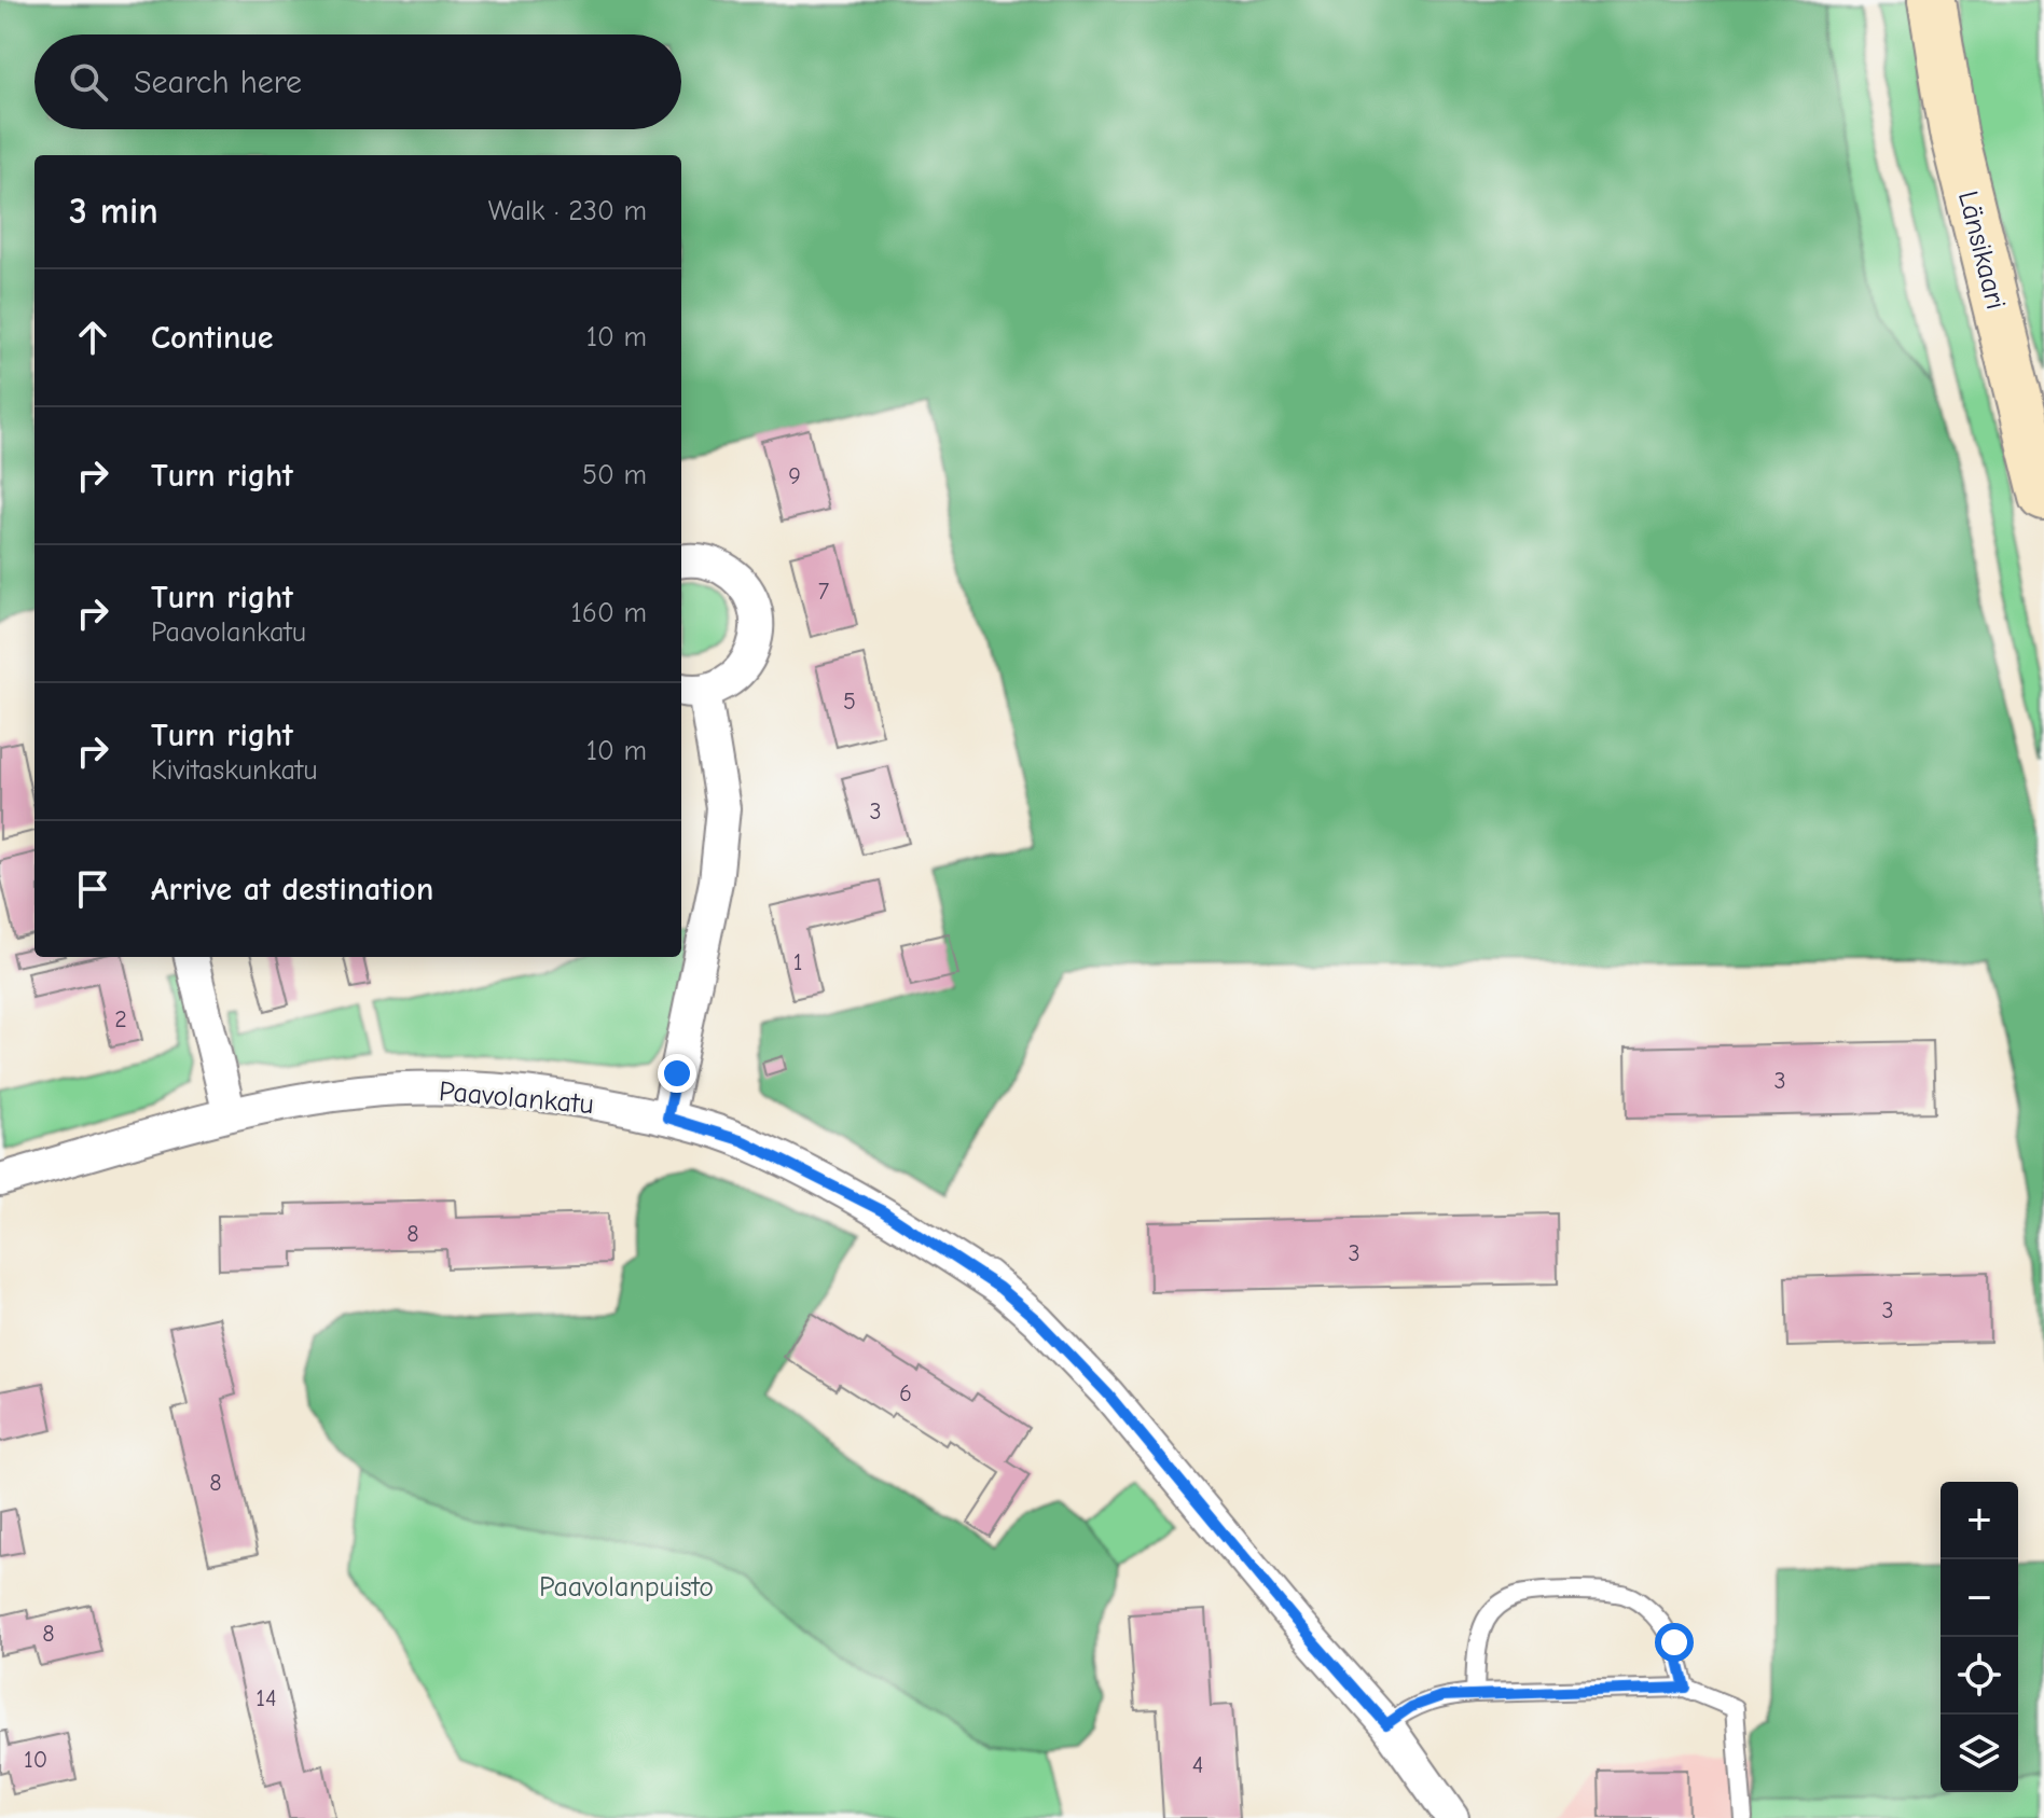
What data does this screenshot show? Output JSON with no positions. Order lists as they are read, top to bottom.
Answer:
{
  "streets": {
    "street": ["Länsikaari", "Paavolankatu"]
  },
  "parks": ["Paavolanpuisto"],
  "house_numbers": [
    "9",
    "7",
    "5",
    "3",
    "1",
    "2",
    "3",
    "8",
    "3",
    "3",
    "6",
    "8",
    "8",
    "14",
    "10",
    "4"
  ],
  "page": {
    "search": "Search here",
    "heading": ["3 min", "Walk · 230 m"],
    "list": [
      ["Continue", "10 m"],
      ["Turn right", "50 m"],
      ["Turn right", "Paavolankatu", "160 m"],
      ["Turn right", "Kivitaskunkatu", "10 m"],
      "Arrive at destination"
    ],
    "map_buttons": ["+", "−"]
  }
}
